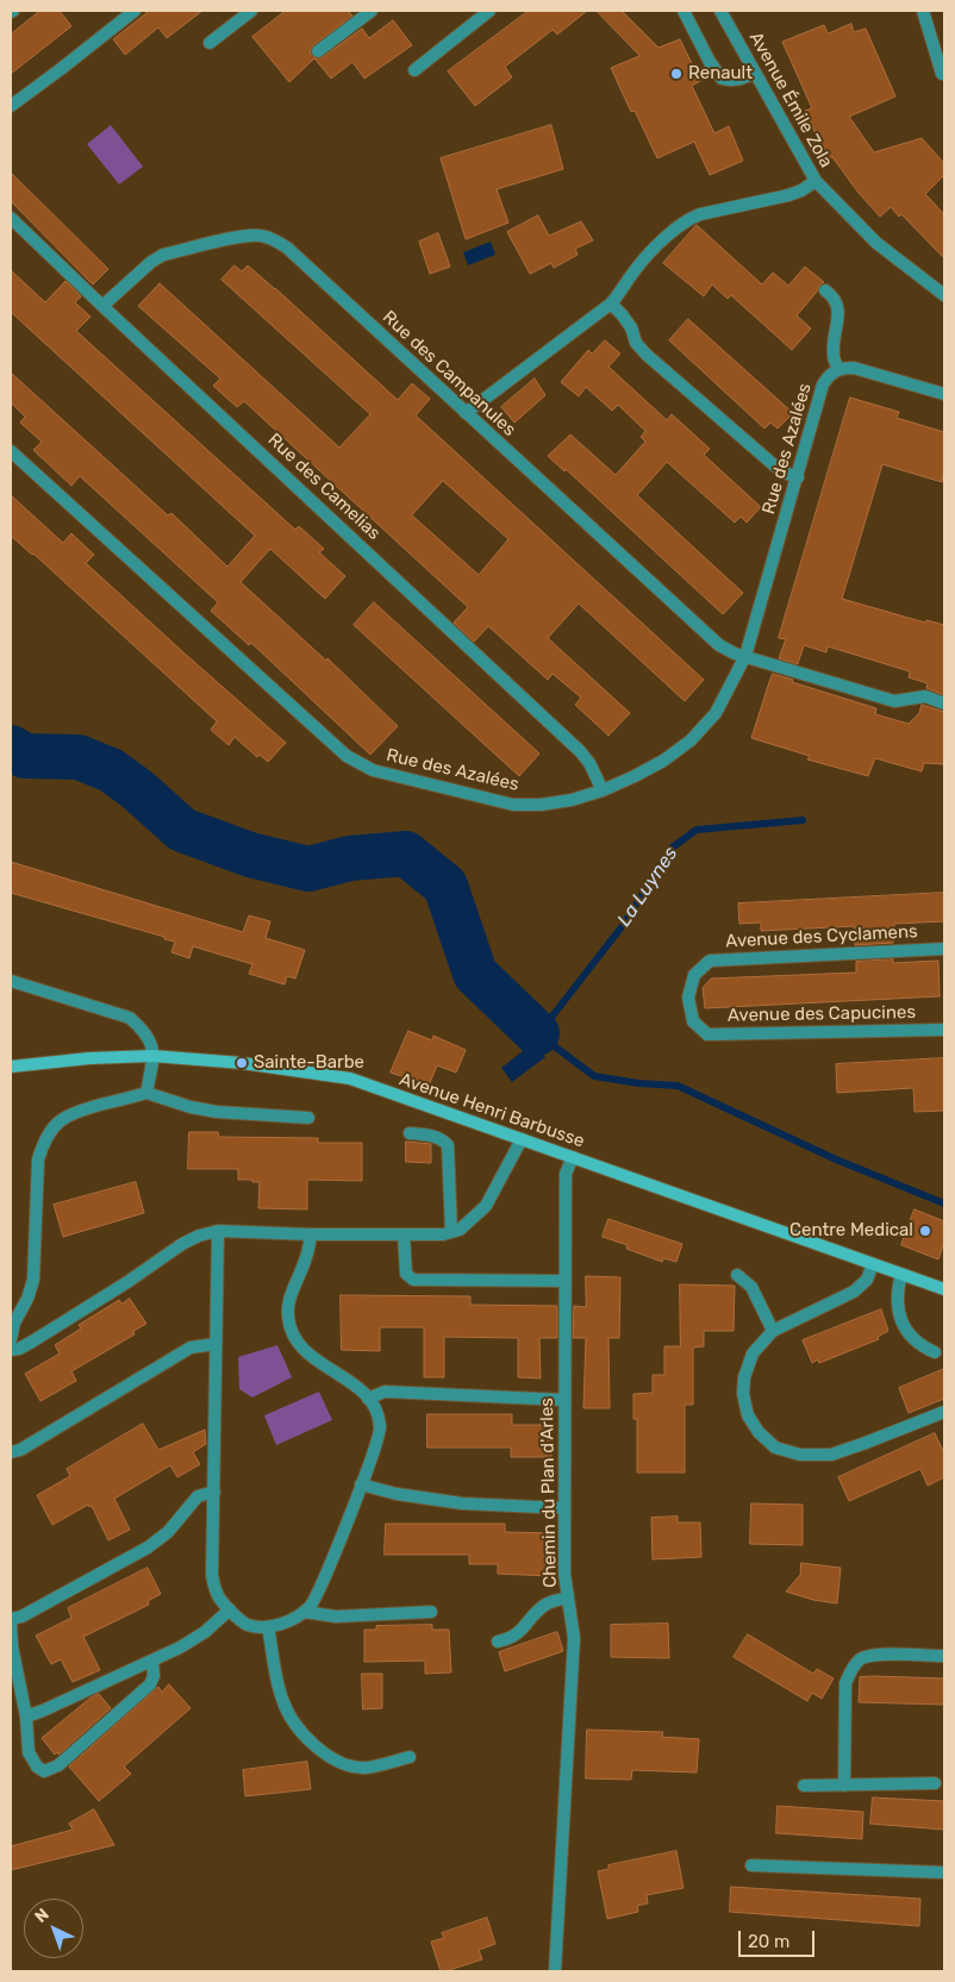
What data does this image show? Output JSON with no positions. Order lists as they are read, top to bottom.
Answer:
{
  "streets": {
    "main road": ["Avenue Henri Barbusse"],
    "street": [
      "Avenue Émile Zola",
      "Rue des Campanules",
      "Rue des Azalées",
      "Rue des Camelias",
      "Avenue des Cyclamens",
      "Avenue des Capucines",
      "Chemin du Plan d'Arles"
    ]
  },
  "crossings": [
    ["Rue des Campanules", "Rue des Azalées"],
    ["Rue des Campanules", "Rue des Camelias"],
    ["Rue des Azalées", "Rue des Camelias"],
    ["Avenue des Cyclamens", "Avenue des Capucines"],
    ["Avenue Henri Barbusse", "Chemin du Plan d'Arles"]
  ],
  "water": ["La Luynes"],
  "places": ["Renault", "Sainte-Barbe", "Centre Medical"],
  "scale_bar": "20 m",
  "north": "top left"
}
